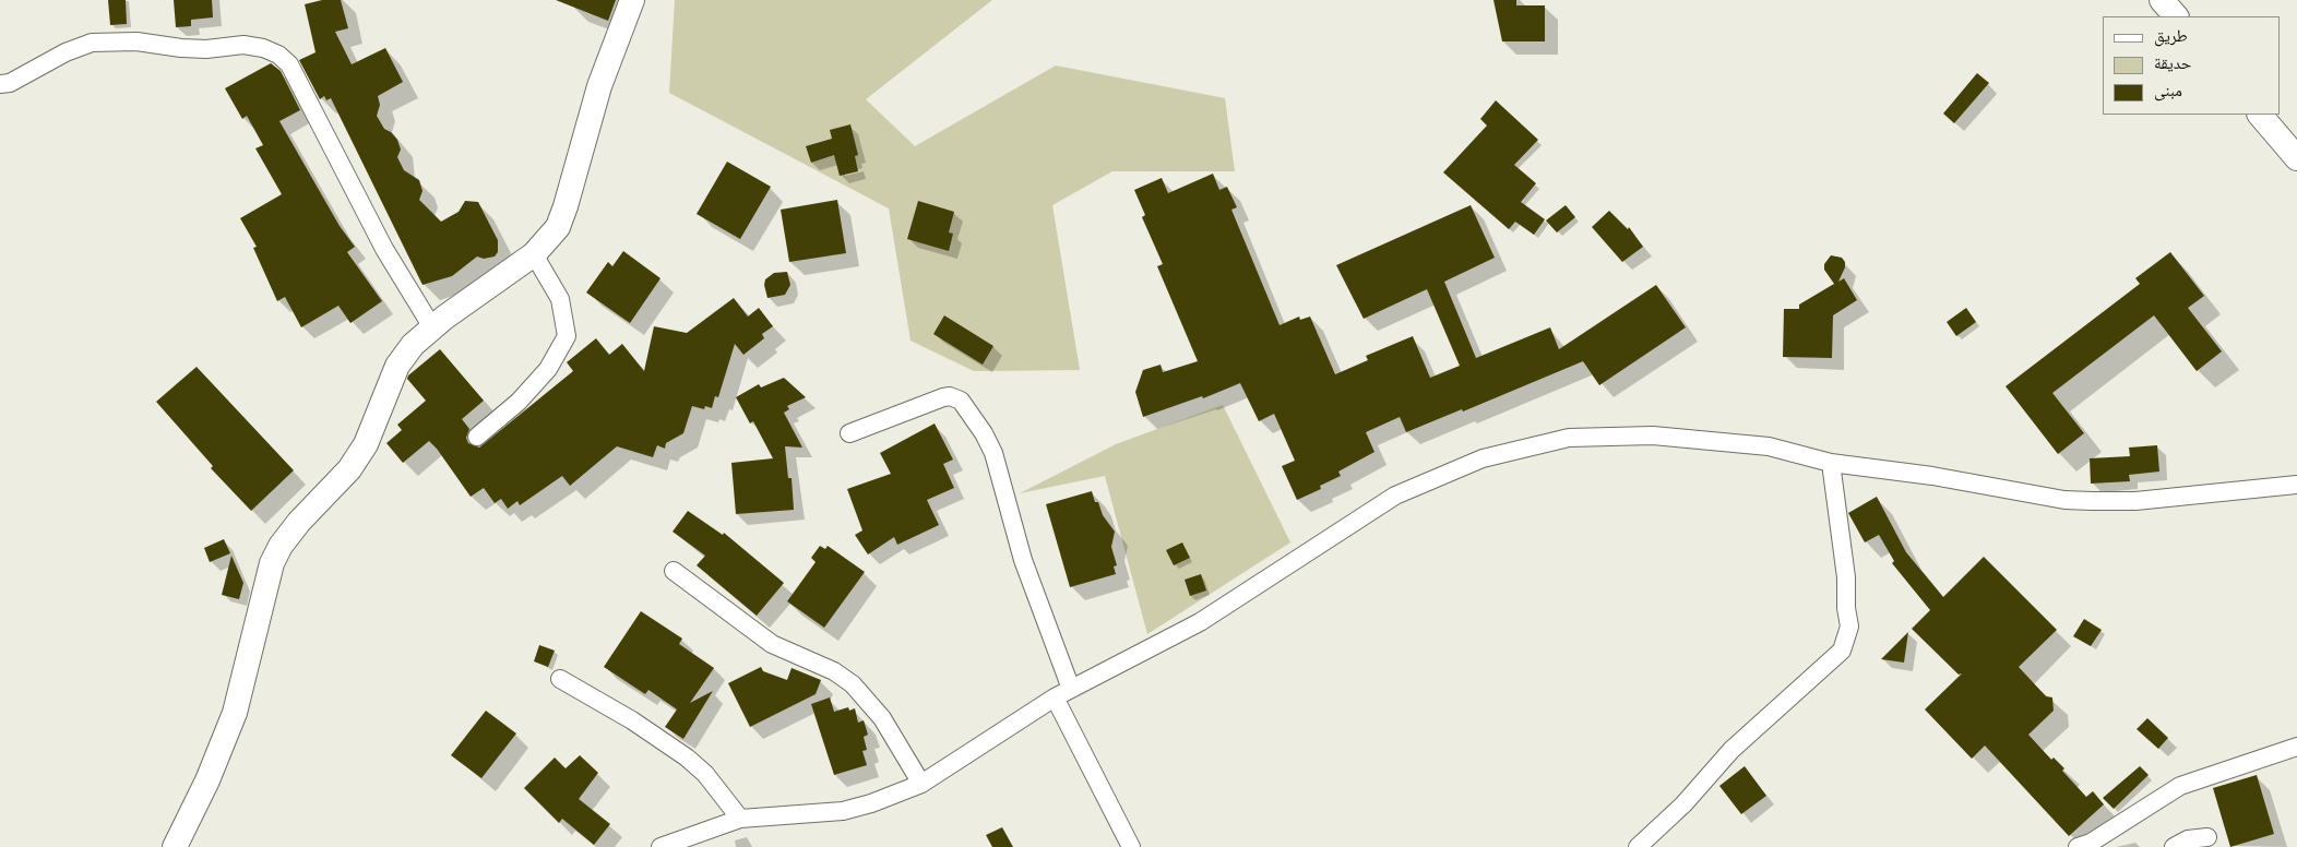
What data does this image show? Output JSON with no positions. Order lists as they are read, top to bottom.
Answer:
{
  "legend": ["طريق", "حديقة", "مبنى"]
}
